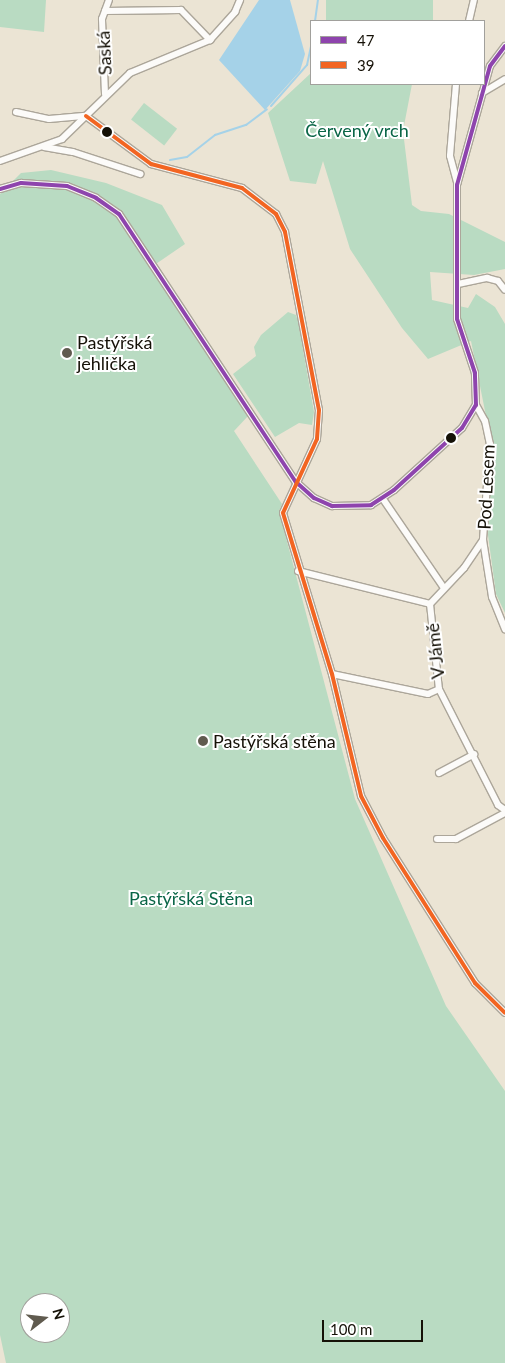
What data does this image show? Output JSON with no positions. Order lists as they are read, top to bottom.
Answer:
{
  "streets": {
    "street": ["Saská", "Pod Lesem", "V Jámě"]
  },
  "crossings": [
    ["Pod Lesem", "V Jámě"]
  ],
  "parks": ["Červený vrch", "Pastýřská Stěna"],
  "places": ["Pastýřská jehlička", "Pastýřská stěna"],
  "lines": ["transit line 47", "transit line 39"],
  "legend": ["47", "39"],
  "scale_bar": "100 m",
  "north": "right"
}
